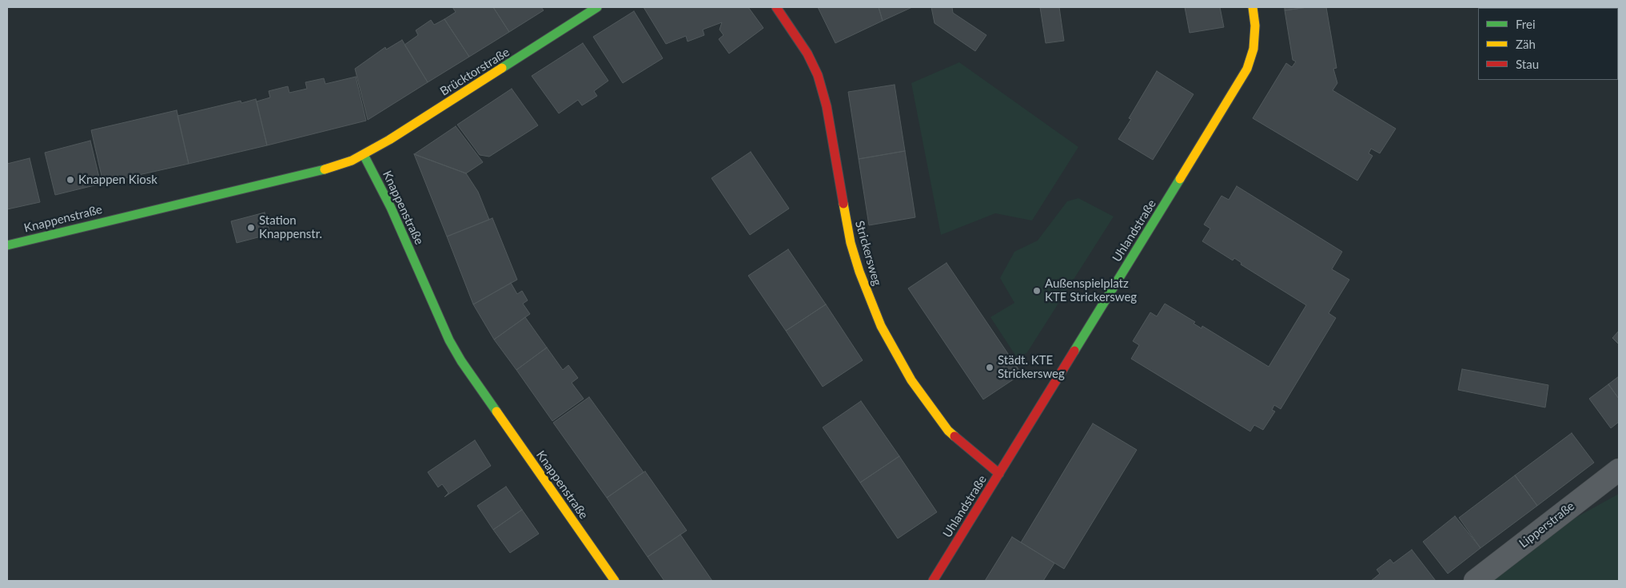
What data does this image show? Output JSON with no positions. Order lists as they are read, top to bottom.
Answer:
{
  "streets": {
    "street": [
      "Brücktorstraße",
      "Knappenstraße",
      "Uhlandstraße",
      "Strickersweg",
      "Lipperstraße"
    ]
  },
  "crossings": [
    ["Brücktorstraße", "Knappenstraße"],
    ["Uhlandstraße", "Strickersweg"]
  ],
  "places": [
    "Knappen Kiosk",
    "Station Knappenstr.",
    "Außenspielplatz KTE Strickersweg",
    "Städt. KTE Strickersweg"
  ],
  "legend": ["Frei", "Zäh", "Stau"]
}
